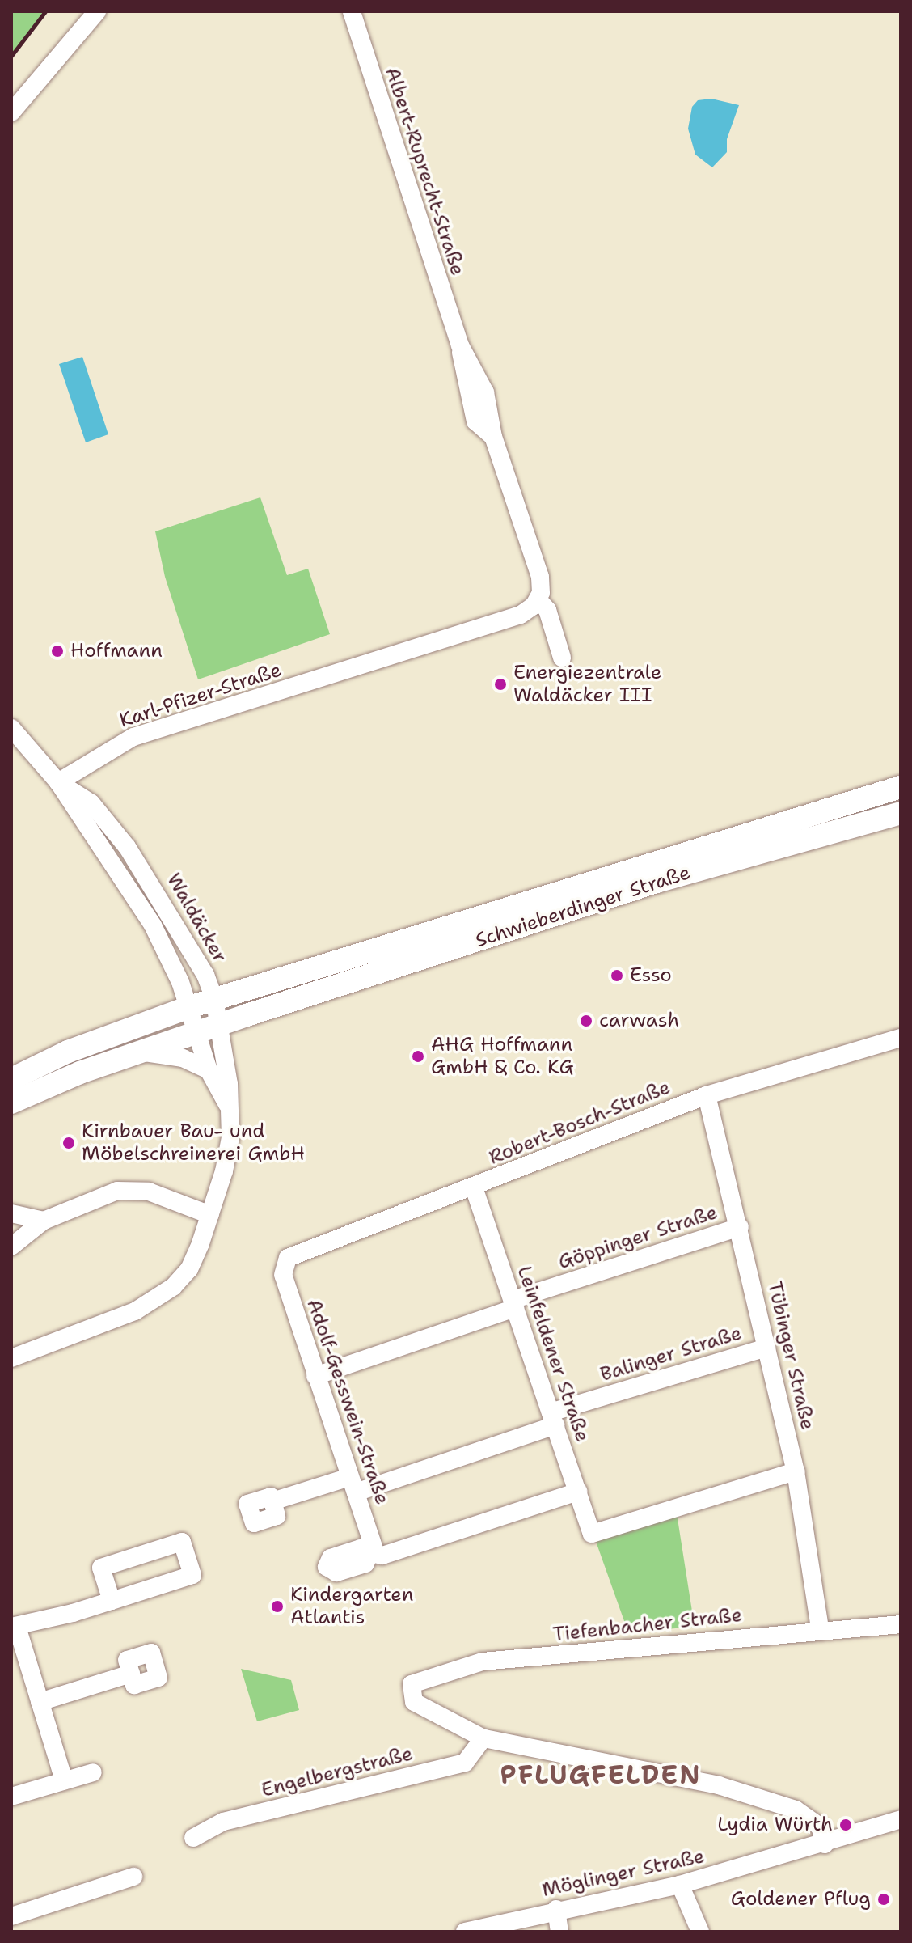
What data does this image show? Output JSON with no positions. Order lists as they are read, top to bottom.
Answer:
{
  "streets": {
    "main road": ["Schwieberdinger Straße"],
    "street": [
      "Albert-Ruprecht-Straße",
      "Karl-Pfizer-Straße",
      "Waldäcker",
      "Robert-Bosch-Straße",
      "Göppinger Straße",
      "Leinfeldener Straße",
      "Balinger Straße",
      "Tübinger Straße",
      "Adolf-Gesswein-Straße",
      "Tiefenbacher Straße",
      "Engelbergstraße",
      "Möglinger Straße"
    ]
  },
  "crossings": [
    ["Albert-Ruprecht-Straße", "Karl-Pfizer-Straße"],
    ["Karl-Pfizer-Straße", "Waldäcker"],
    ["Schwieberdinger Straße", "Waldäcker"],
    ["Robert-Bosch-Straße", "Leinfeldener Straße"],
    ["Robert-Bosch-Straße", "Tübinger Straße"],
    ["Robert-Bosch-Straße", "Adolf-Gesswein-Straße"],
    ["Göppinger Straße", "Leinfeldener Straße"],
    ["Göppinger Straße", "Tübinger Straße"],
    ["Göppinger Straße", "Adolf-Gesswein-Straße"],
    ["Leinfeldener Straße", "Balinger Straße"],
    ["Leinfeldener Straße", "Tübinger Straße"],
    ["Leinfeldener Straße", "Adolf-Gesswein-Straße"],
    ["Balinger Straße", "Tübinger Straße"],
    ["Balinger Straße", "Adolf-Gesswein-Straße"],
    ["Tübinger Straße", "Tiefenbacher Straße"],
    ["Tiefenbacher Straße", "Engelbergstraße"]
  ],
  "districts": ["PFLUGFELDEN"],
  "places": [
    "Hoffmann",
    "Energiezentrale Waldäcker III",
    "Esso",
    "carwash",
    "AHG Hoffmann GmbH & Co. KG",
    "Kirnbauer Bau- und Möbelschreinerei GmbH",
    "Kindergarten Atlantis",
    "Lydia Würth",
    "Goldener Pflug"
  ]
}
